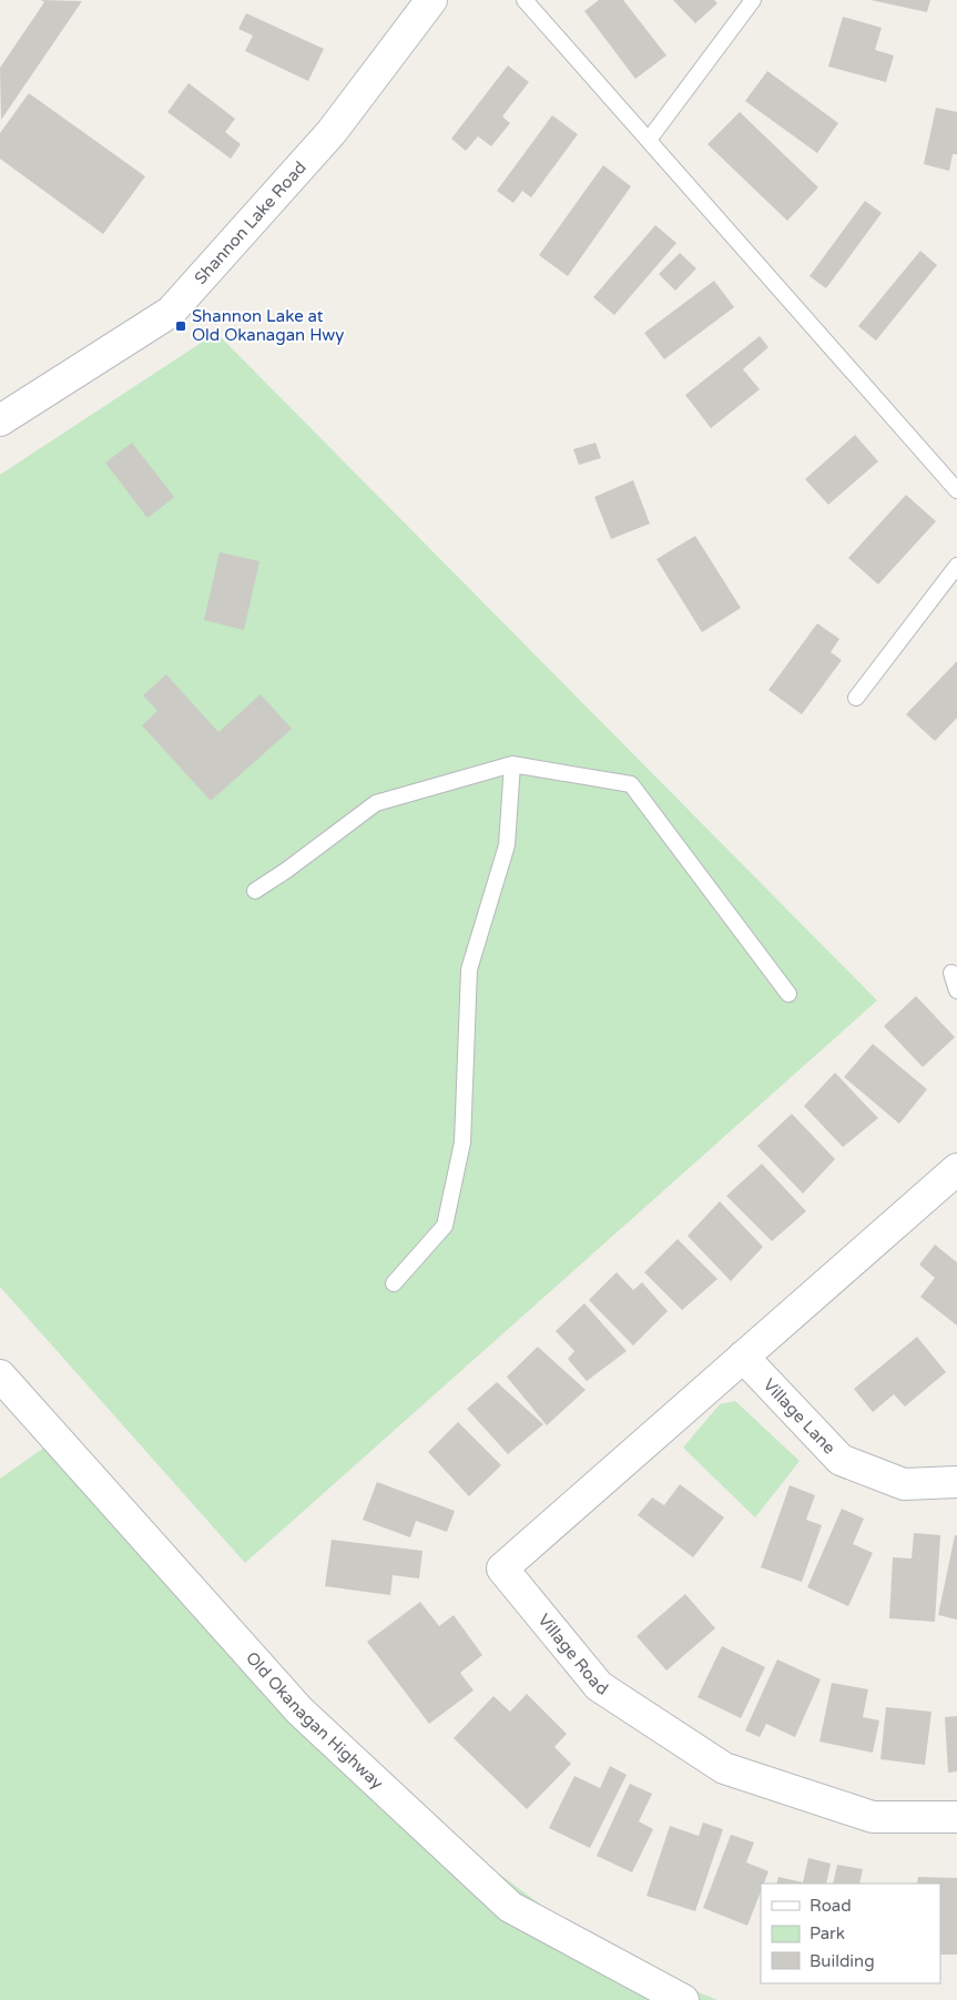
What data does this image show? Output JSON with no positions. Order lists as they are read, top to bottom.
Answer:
{
  "streets": {
    "street": [
      "Shannon Lake Road",
      "Village Lane",
      "Village Road",
      "Old Okanagan Highway"
    ]
  },
  "crossings": [
    ["Village Lane", "Village Road"]
  ],
  "places": {
    "transit": ["Shannon Lake at Old Okanagan Hwy"]
  },
  "legend": ["Road", "Park", "Building"]
}
